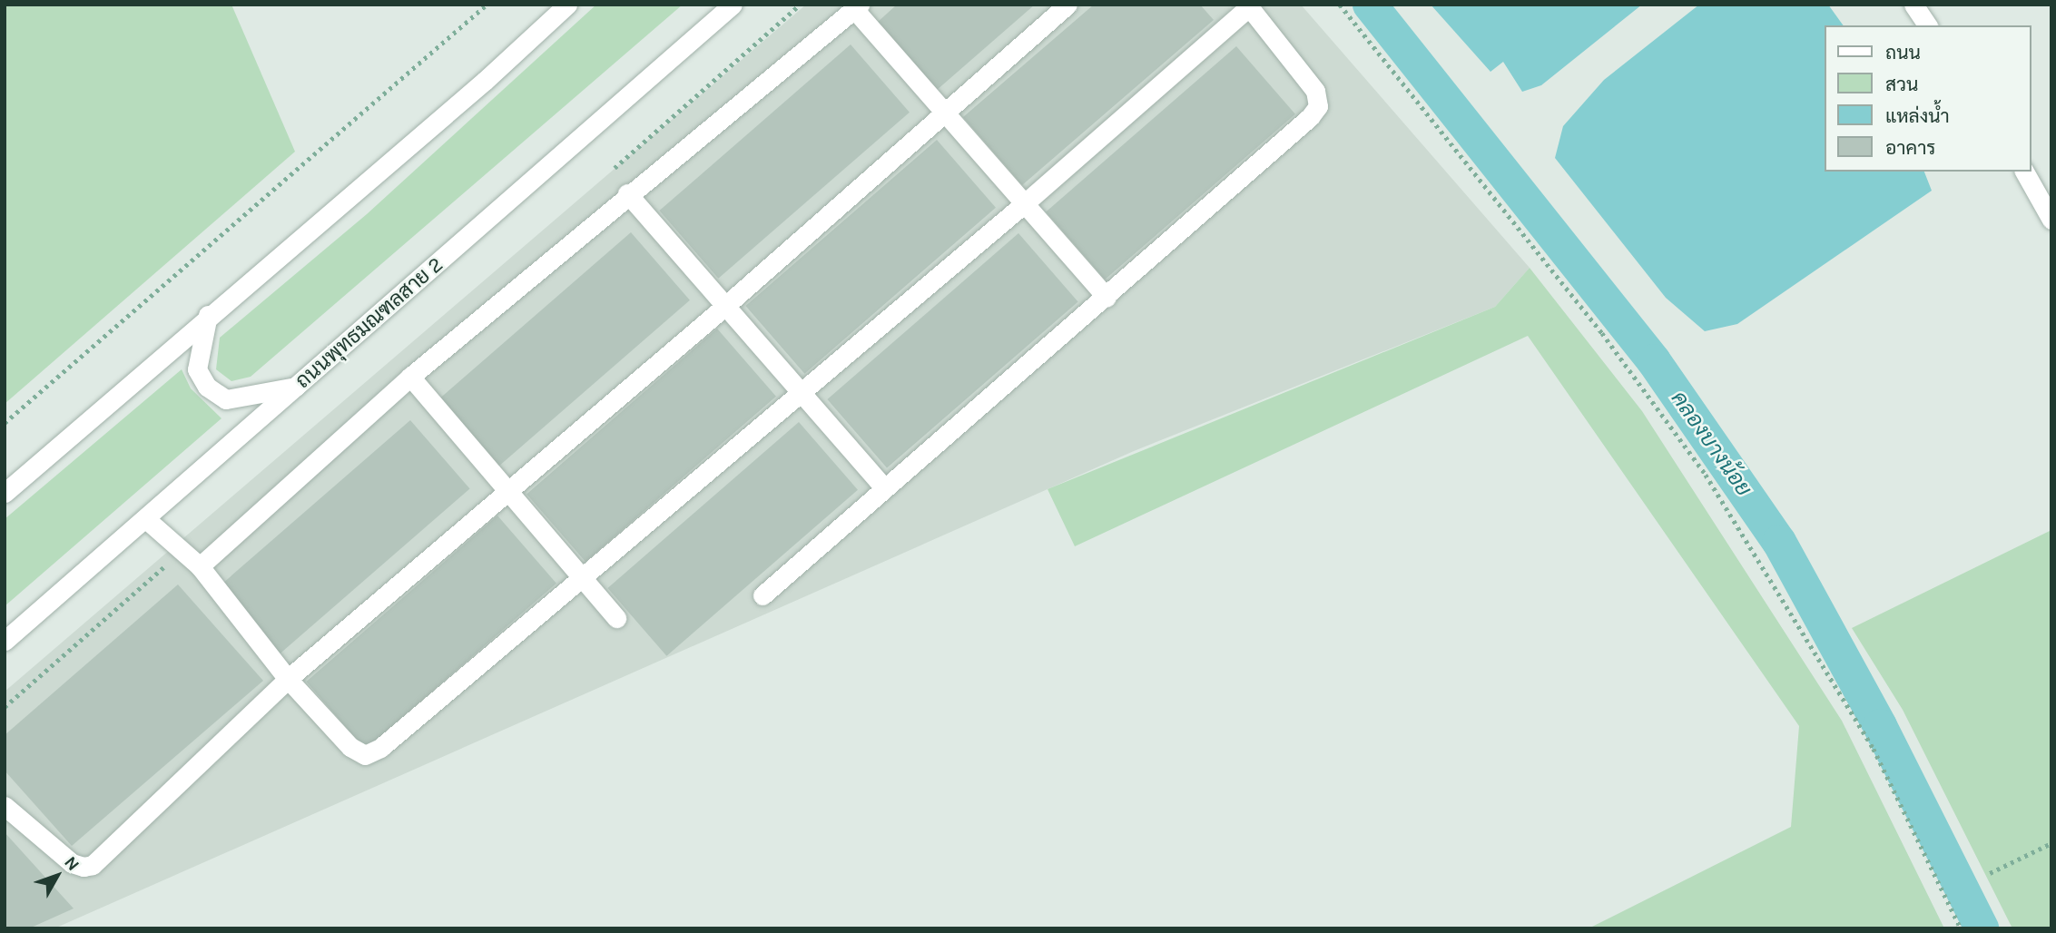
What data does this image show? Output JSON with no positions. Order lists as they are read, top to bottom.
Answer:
{
  "streets": {
    "main road": ["ถนนพุทธมณฑลสาย 2"]
  },
  "water": ["คลองบางน้อย"],
  "legend": [
    "ถนน",
    "สวน",
    "แหล่งน้ำ",
    "อาคาร"
  ],
  "north": "top right"
}
